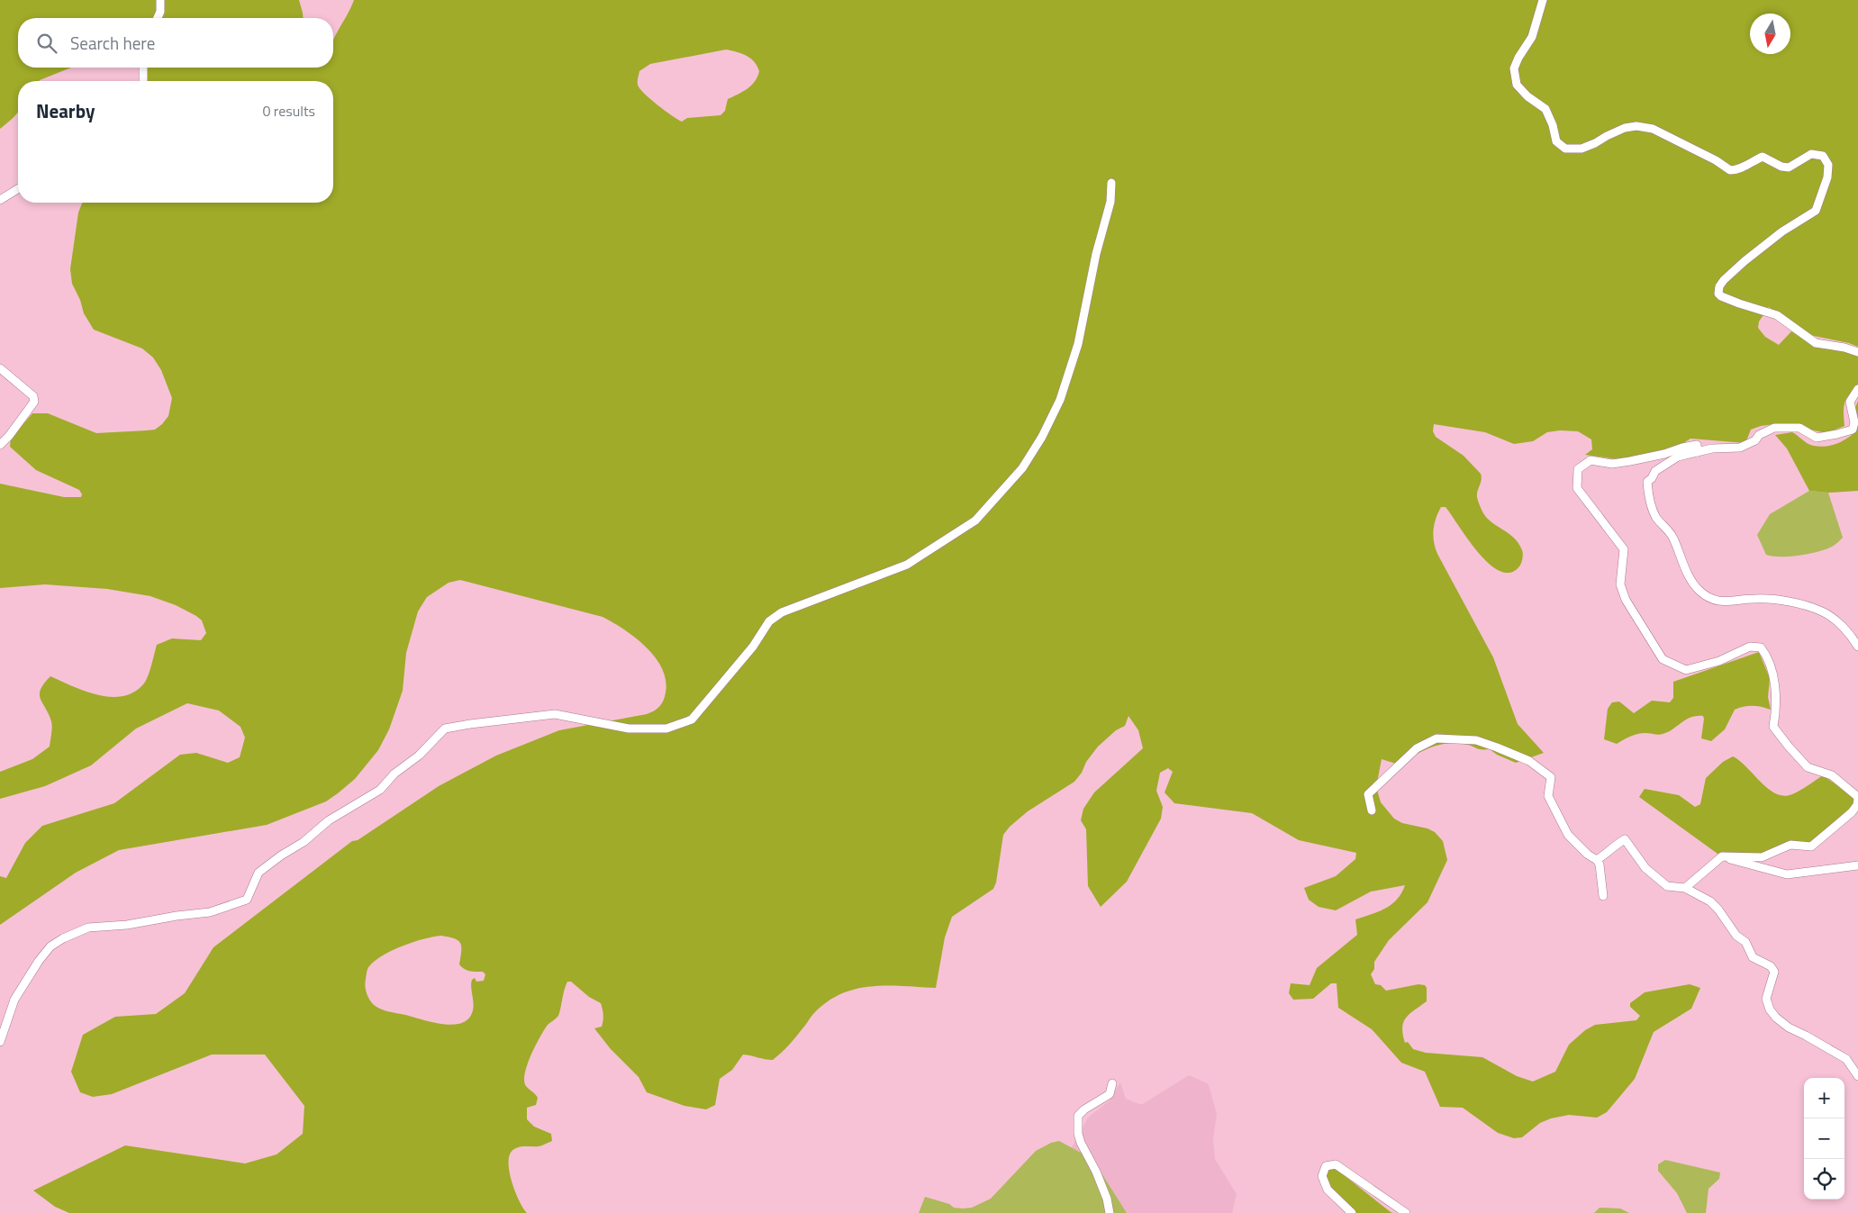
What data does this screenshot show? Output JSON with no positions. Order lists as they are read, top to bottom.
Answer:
{
  "north": "bottom",
  "page": {
    "search": "Search here",
    "heading": ["Nearby", "0 results"],
    "map_buttons": ["+", "−"]
  }
}
